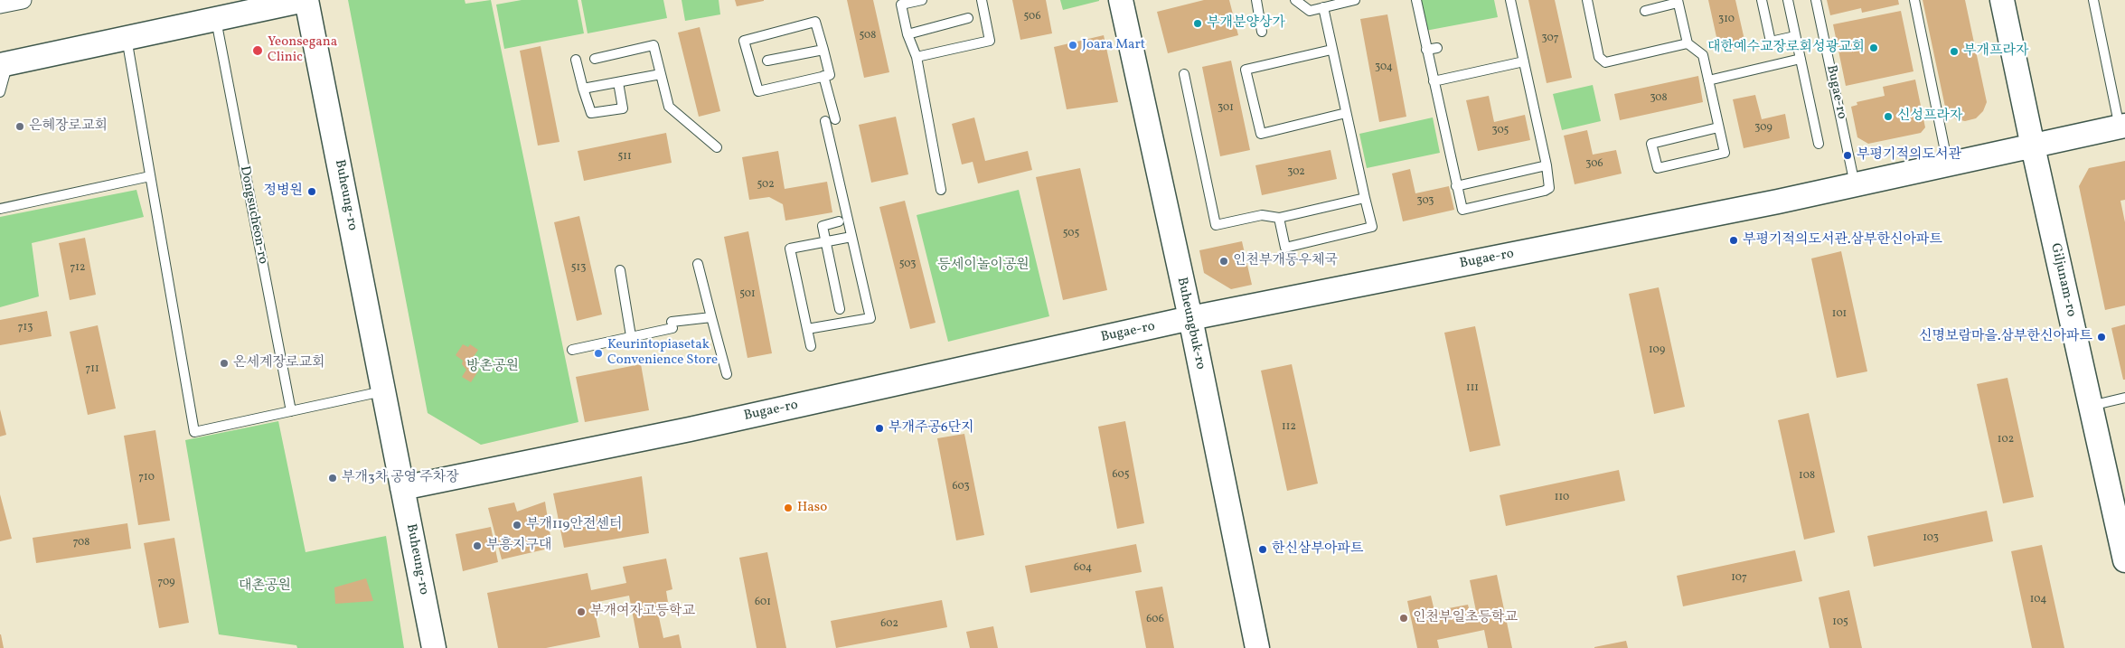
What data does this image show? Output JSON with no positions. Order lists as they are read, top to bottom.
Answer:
{
  "streets": {
    "street": [
      "Bugae-ro",
      "Buheung-ro",
      "Giljunam-ro",
      "Buheungbuk-ro"
    ],
    "lane": ["Dongsucheon-ro"]
  },
  "crossings": [
    ["Bugae-ro", "Buheung-ro"],
    ["Bugae-ro", "Giljunam-ro"],
    ["Bugae-ro", "Buheungbuk-ro"]
  ],
  "parks": ["등세이놀이공원", "방촌공원", "대촌공원"],
  "places": [
    "부개분양상가",
    "Joara Mart",
    "대한예수교장로회성광교회",
    "Yeonsegana Clinic",
    "부개프라자",
    "신성프라자",
    "은혜장로교회",
    "부평기적의도서관",
    "정병원",
    "부평기적의도서관.삼부한신아파트",
    "인천부개동우체국",
    "신명보람마을.삼부한신아파트",
    "Keurintopiasetak Convenience Store",
    "온세계장로교회",
    "부개주공6단지",
    "부개3차 공영 주차장",
    "Haso",
    "부개119안전센터",
    "부흥지구대",
    "한신삼부아파트",
    "부개여자고등학교",
    "인천부일초등학교"
  ],
  "house_numbers": [
    "506",
    "310",
    "508",
    "307",
    "304",
    "308",
    "301",
    "309",
    "305",
    "511",
    "306",
    "302",
    "502",
    "303",
    "505",
    "503",
    "712",
    "513",
    "501",
    "101",
    "713",
    "109",
    "711",
    "111",
    "112",
    "102",
    "605",
    "108",
    "710",
    "603",
    "110",
    "103",
    "708",
    "604",
    "107",
    "709",
    "104",
    "601",
    "606",
    "105",
    "602"
  ]
}
